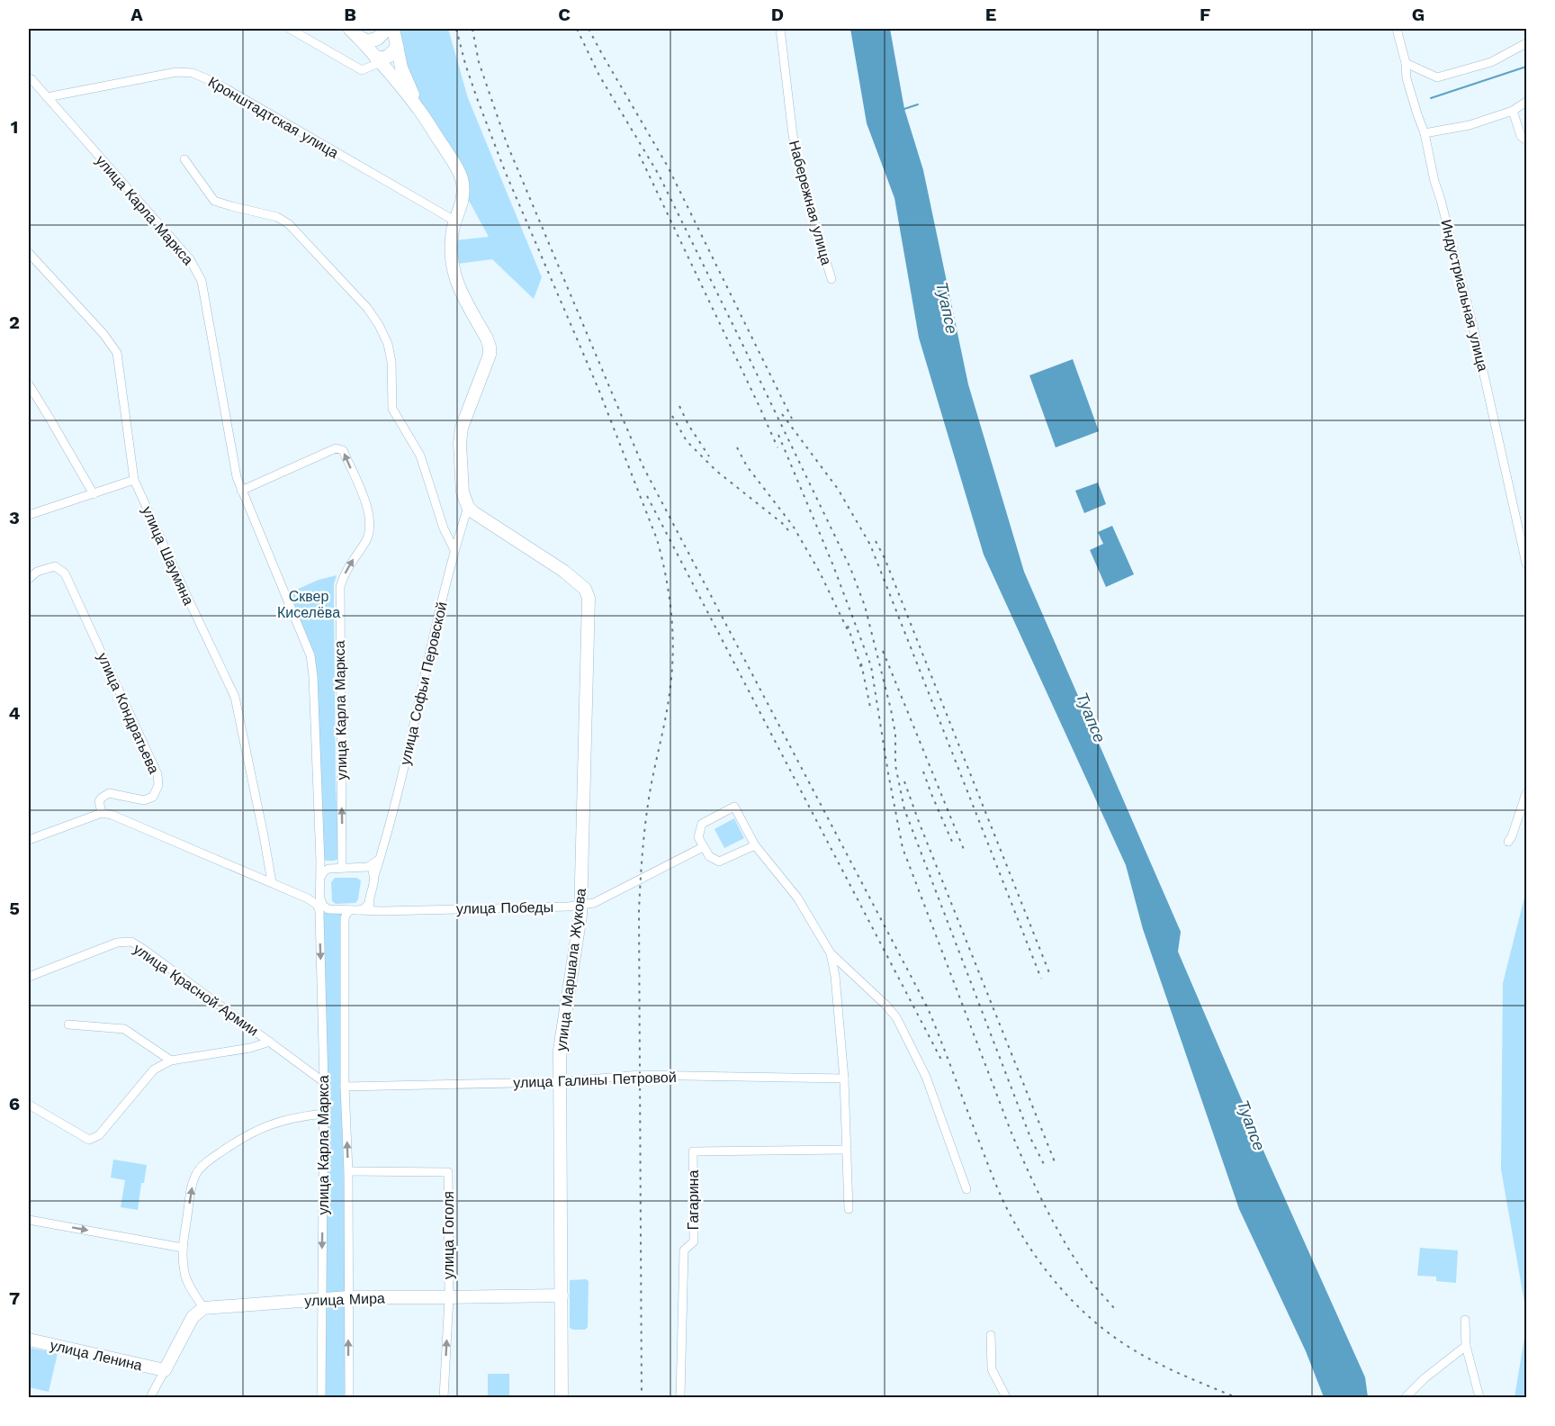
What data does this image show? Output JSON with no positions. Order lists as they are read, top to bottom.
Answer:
{
  "streets": {
    "main road": ["улица Маршала Жукова", "улица Мира", "улица Ленина"],
    "street": [
      "Кронштадтская улица",
      "Набережная улица",
      "улица Карла Маркса",
      "Индустриальная улица",
      "улица Шаумяна",
      "улица Софьи Перовской",
      "улица Кондратьева",
      "улица Победы",
      "улица Красной Армии",
      "улица Галины Петровой",
      "Гагарина",
      "улица Гоголя"
    ]
  },
  "crossings": [
    ["Кронштадтская улица", "улица Карла Маркса"],
    ["улица Карла Маркса", "улица Софьи Перовской"],
    ["улица Карла Маркса", "улица Победы"],
    ["улица Карла Маркса", "улица Красной Армии"],
    ["улица Карла Маркса", "улица Галины Петровой"],
    ["улица Карла Маркса", "улица Гоголя"],
    ["улица Карла Маркса", "улица Мира"],
    ["улица Софьи Перовской", "улица Победы"],
    ["улица Софьи Перовской", "улица Маршала Жукова"],
    ["улица Победы", "улица Маршала Жукова"],
    ["улица Маршала Жукова", "улица Галины Петровой"],
    ["улица Маршала Жукова", "улица Мира"],
    ["улица Гоголя", "улица Мира"]
  ],
  "water": ["Туапсе"],
  "parks": ["Сквер Киселёва"],
  "grid": {
    "columns": [
      "A",
      "B",
      "C",
      "D",
      "E",
      "F",
      "G"
    ],
    "rows": [
      "1",
      "2",
      "3",
      "4",
      "5",
      "6",
      "7"
    ]
  }
}
